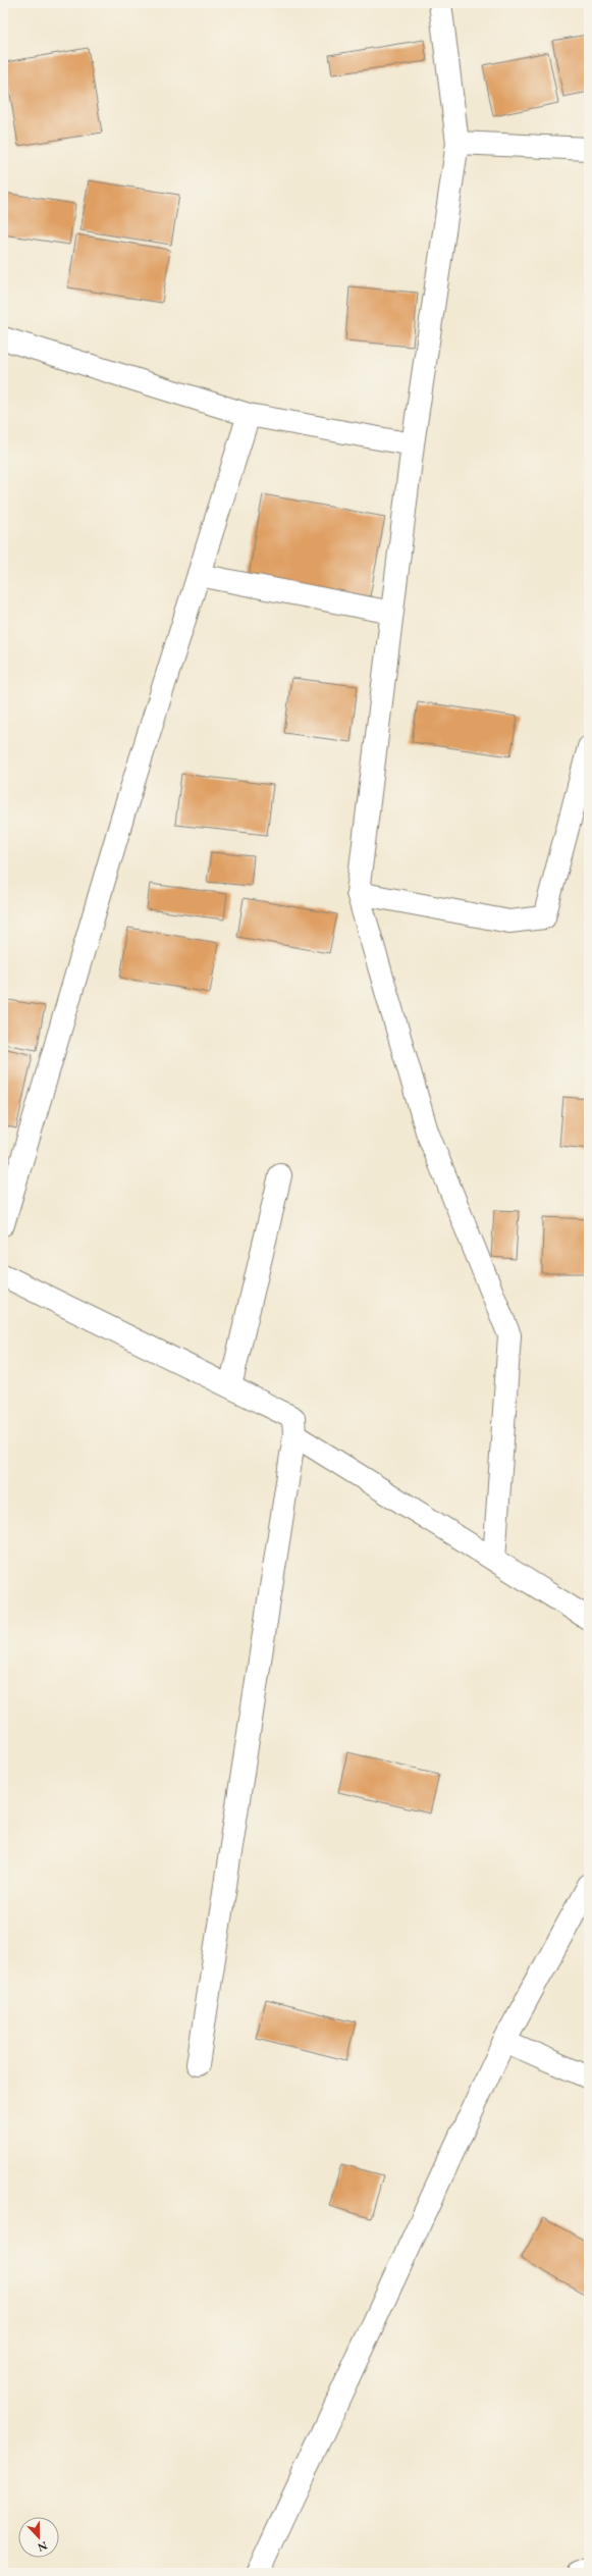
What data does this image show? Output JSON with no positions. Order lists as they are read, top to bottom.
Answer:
{
  "north": "bottom"
}
